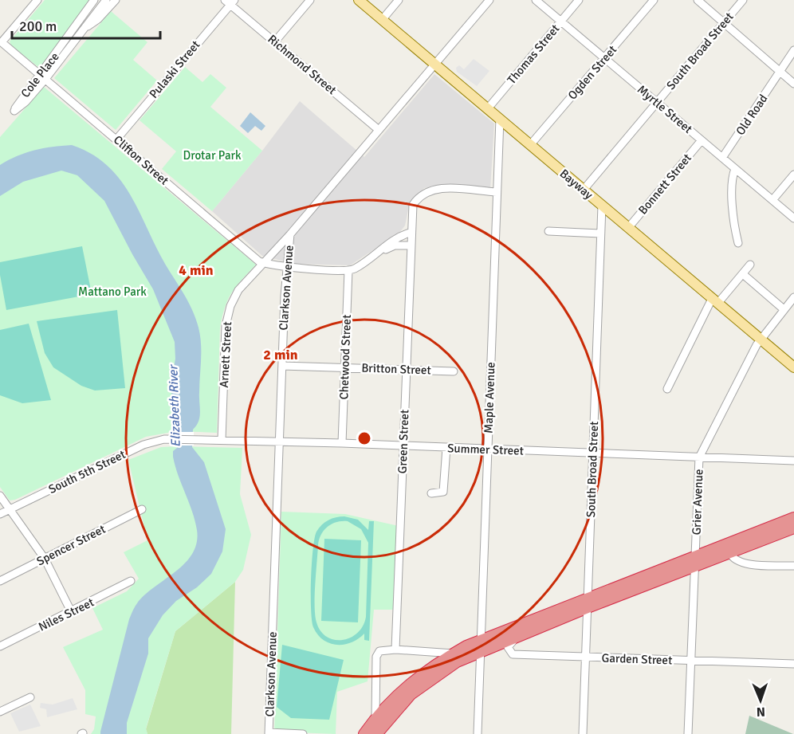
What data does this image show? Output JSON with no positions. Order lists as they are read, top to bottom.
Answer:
{
  "streets": {
    "main road": ["Bayway"],
    "street": [
      "South Broad Street",
      "Thomas Street",
      "Richmond Street",
      "Pulaski Street",
      "Ogden Street",
      "Cole Place",
      "Myrtle Street",
      "Old Road",
      "Clifton Street",
      "Bonnett Street",
      "Clarkson Avenue",
      "Arnett Street",
      "Chetwood Street",
      "Britton Street",
      "Maple Avenue",
      "Green Street",
      "Summer Street",
      "South 5th Street",
      "Grier Avenue",
      "Spencer Street",
      "Niles Street",
      "Garden Street"
    ]
  },
  "crossings": [
    ["South Broad Street", "Myrtle Street"],
    ["South Broad Street", "Bayway"],
    ["South Broad Street", "Summer Street"],
    ["South Broad Street", "Garden Street"],
    ["Thomas Street", "Myrtle Street"],
    ["Thomas Street", "Bayway"],
    ["Richmond Street", "Pulaski Street"],
    ["Richmond Street", "Clarkson Avenue"],
    ["Pulaski Street", "Clifton Street"],
    ["Ogden Street", "Myrtle Street"],
    ["Ogden Street", "Bayway"],
    ["Cole Place", "Clifton Street"],
    ["Myrtle Street", "Old Road"],
    ["Myrtle Street", "Bonnett Street"],
    ["Clifton Street", "Clarkson Avenue"],
    ["Clifton Street", "Arnett Street"],
    ["Clifton Street", "Chetwood Street"],
    ["Bayway", "Bonnett Street"],
    ["Bayway", "Clarkson Avenue"],
    ["Bayway", "Maple Avenue"],
    ["Bayway", "Grier Avenue"],
    ["Clarkson Avenue", "Arnett Street"],
    ["Clarkson Avenue", "Britton Street"],
    ["Clarkson Avenue", "Summer Street"],
    ["Arnett Street", "Summer Street"],
    ["Chetwood Street", "Britton Street"],
    ["Chetwood Street", "Summer Street"],
    ["Britton Street", "Green Street"],
    ["Maple Avenue", "Green Street"],
    ["Maple Avenue", "Summer Street"],
    ["Green Street", "Summer Street"],
    ["Summer Street", "South 5th Street"],
    ["Summer Street", "Grier Avenue"],
    ["Grier Avenue", "Garden Street"]
  ],
  "water": ["Elizabeth River"],
  "parks": ["Drotar Park", "Mattano Park"],
  "scale_bar": "200 m",
  "north": "bottom",
  "rings": ["4 min", "2 min"]
}
